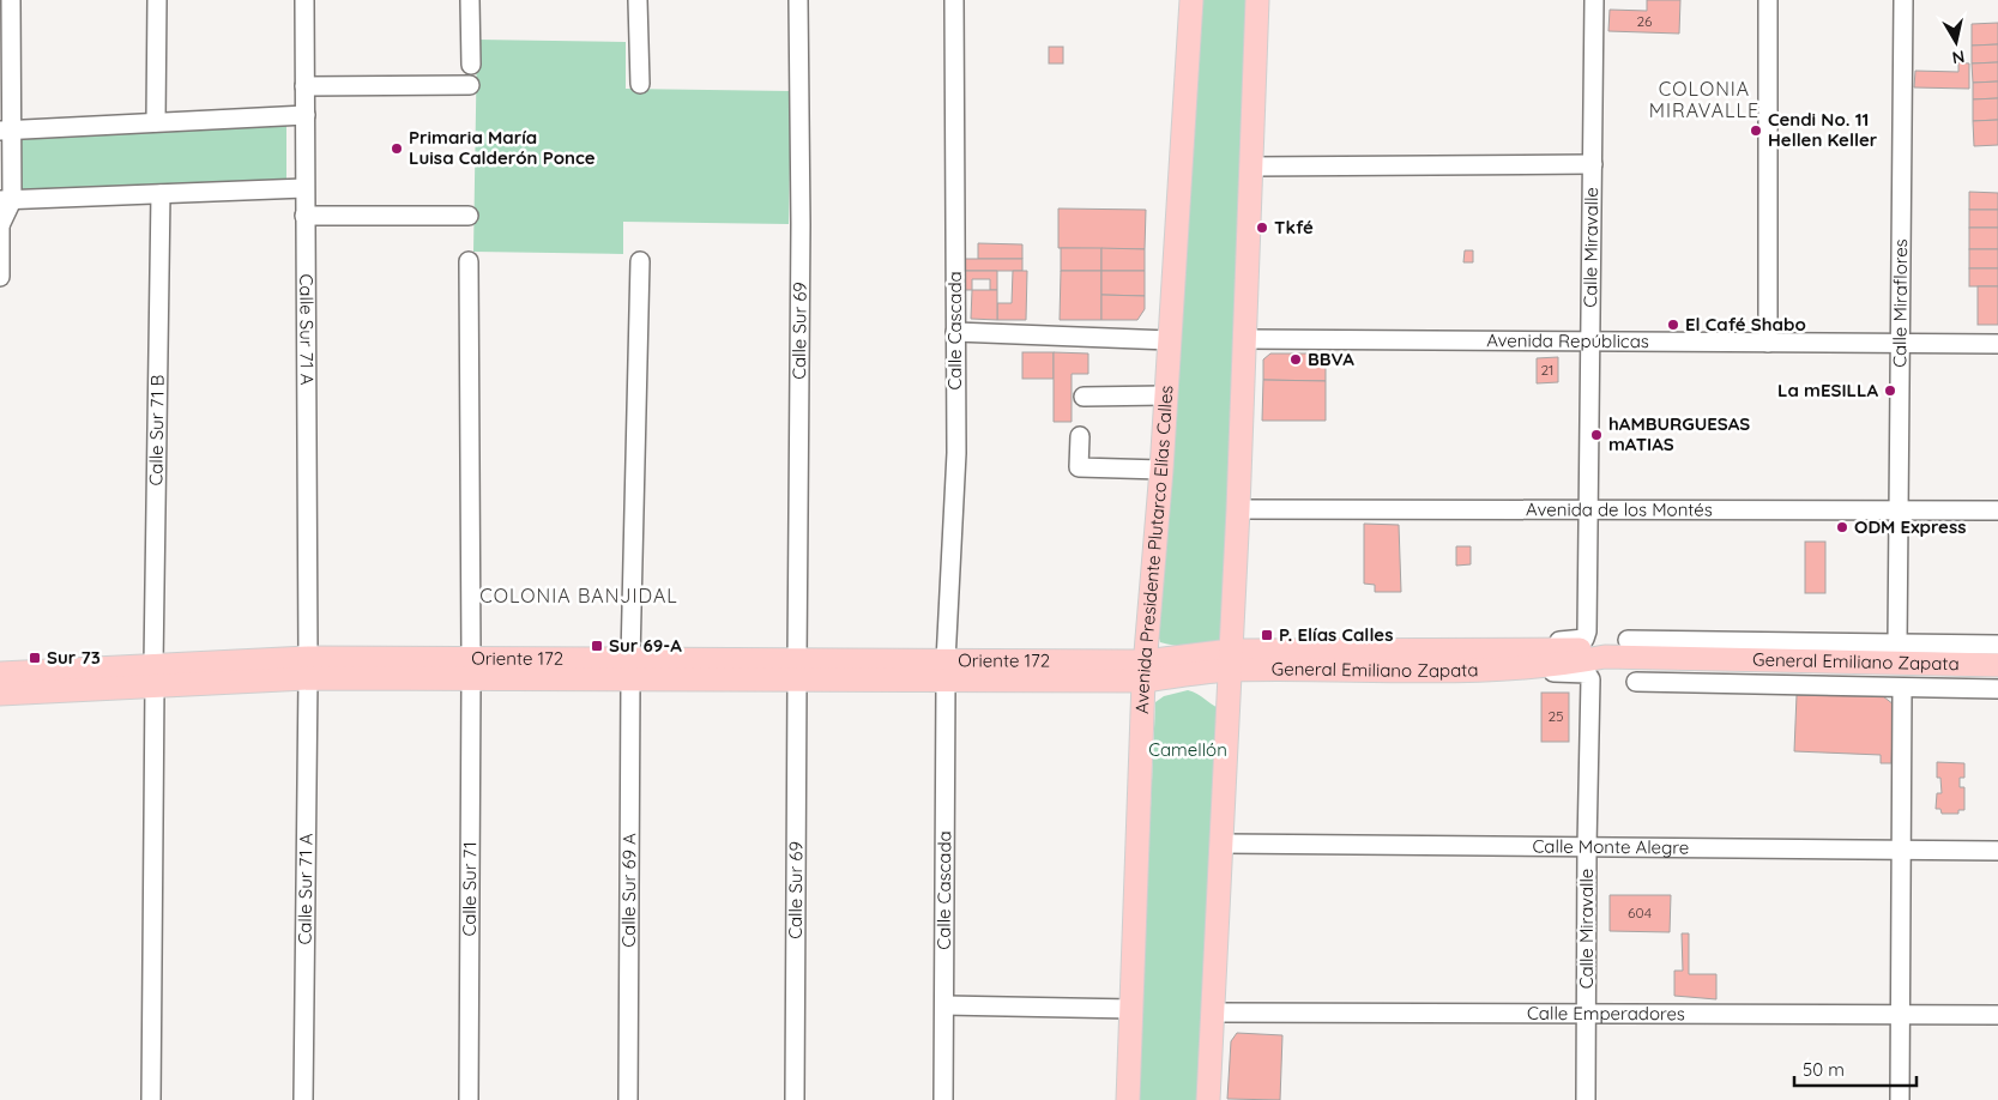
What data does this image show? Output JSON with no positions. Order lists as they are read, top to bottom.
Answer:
{
  "streets": {
    "main road": ["Avenida Presidente Plutarco Elías Calles", "Oriente 172", "General Emiliano Zapata"],
    "street": [
      "Calle Miravalle",
      "Calle Miraflores",
      "Calle Sur 71 A",
      "Calle Sur 69",
      "Calle Cascada",
      "Avenida Repúblicas",
      "Calle Sur 71 B",
      "Avenida de los Montés",
      "Calle Monte Alegre",
      "Calle Sur 71",
      "Calle Sur 69 A",
      "Calle Emperadores"
    ]
  },
  "crossings": [
    ["Calle Miravalle", "Avenida Repúblicas"],
    ["Calle Miravalle", "Avenida de los Montés"],
    ["Calle Miravalle", "General Emiliano Zapata"],
    ["Calle Miravalle", "Calle Monte Alegre"],
    ["Calle Miravalle", "Calle Emperadores"],
    ["Calle Miraflores", "Avenida Repúblicas"],
    ["Calle Miraflores", "Avenida de los Montés"],
    ["Calle Sur 71 A", "Oriente 172"],
    ["Calle Sur 69", "Oriente 172"],
    ["Calle Cascada", "Oriente 172"],
    ["Calle Sur 71 B", "Oriente 172"],
    ["Avenida Presidente Plutarco Elías Calles", "Oriente 172"],
    ["Avenida Presidente Plutarco Elías Calles", "General Emiliano Zapata"],
    ["Oriente 172", "General Emiliano Zapata"],
    ["Oriente 172", "Calle Sur 71"],
    ["Oriente 172", "Calle Sur 69 A"]
  ],
  "districts": ["COLONIA MIRAVALLE", "COLONIA BANJIDAL"],
  "parks": ["Camellón"],
  "places": {
    "other": [
      "Cendi No. 11 Hellen Keller",
      "Primaria María Luisa Calderón Ponce",
      "Tkfé",
      "El Café Shabo",
      "BBVA",
      "La mESILLA",
      "hAMBURGUESAS mATIAS",
      "ODM Express"
    ],
    "transit": ["P. Elías Calles", "Sur 69-A", "Sur 73"]
  },
  "house_numbers": [
    "26",
    "21",
    "25",
    "604"
  ],
  "scale_bar": "50 m",
  "north": "bottom"
}
